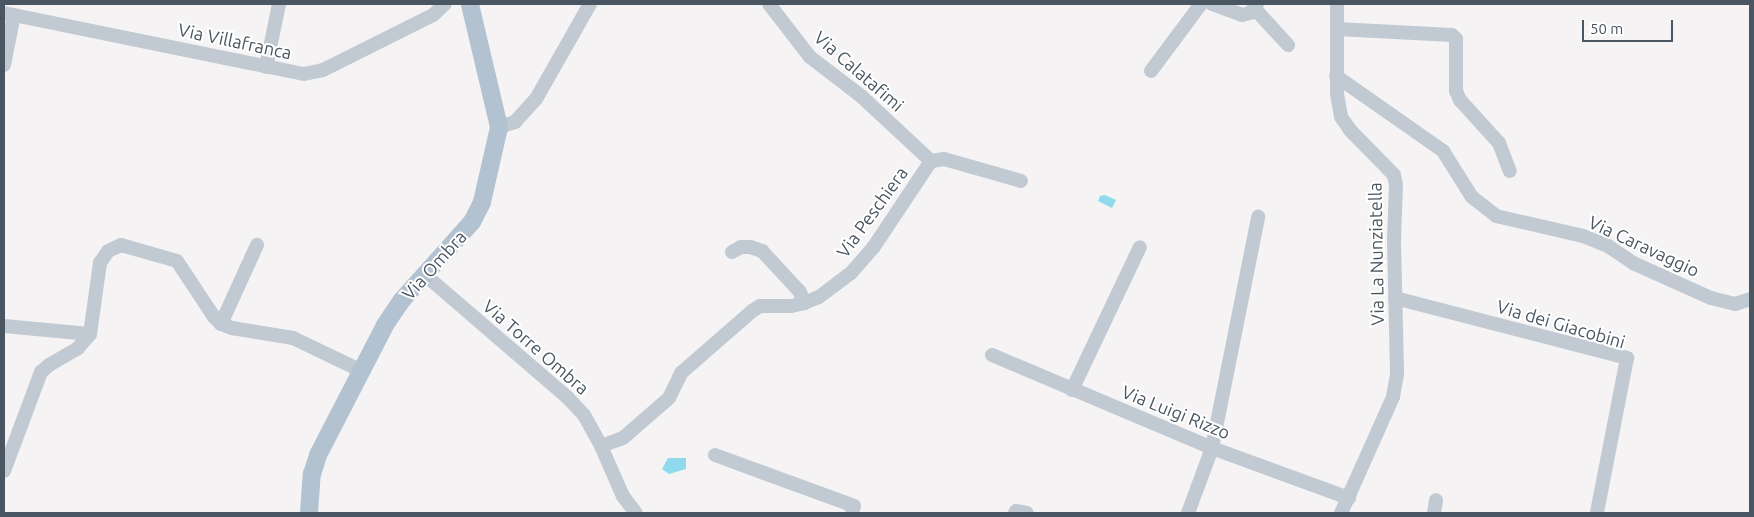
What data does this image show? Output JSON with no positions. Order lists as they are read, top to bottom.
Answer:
{
  "streets": {
    "main road": ["Via Ombra"],
    "street": [
      "Via Villafranca",
      "Via Calatafimi",
      "Via Peschiera",
      "Via Caravaggio",
      "Via La Nunziatella",
      "Via dei Giacobini",
      "Via Torre Ombra",
      "Via Luigi Rizzo"
    ]
  },
  "crossings": [
    ["Via Calatafimi", "Via Peschiera"],
    ["Via Peschiera", "Via Torre Ombra"],
    ["Via Caravaggio", "Via La Nunziatella"],
    ["Via La Nunziatella", "Via dei Giacobini"],
    ["Via La Nunziatella", "Via Luigi Rizzo"],
    ["Via Ombra", "Via Torre Ombra"]
  ],
  "scale_bar": "50 m"
}
